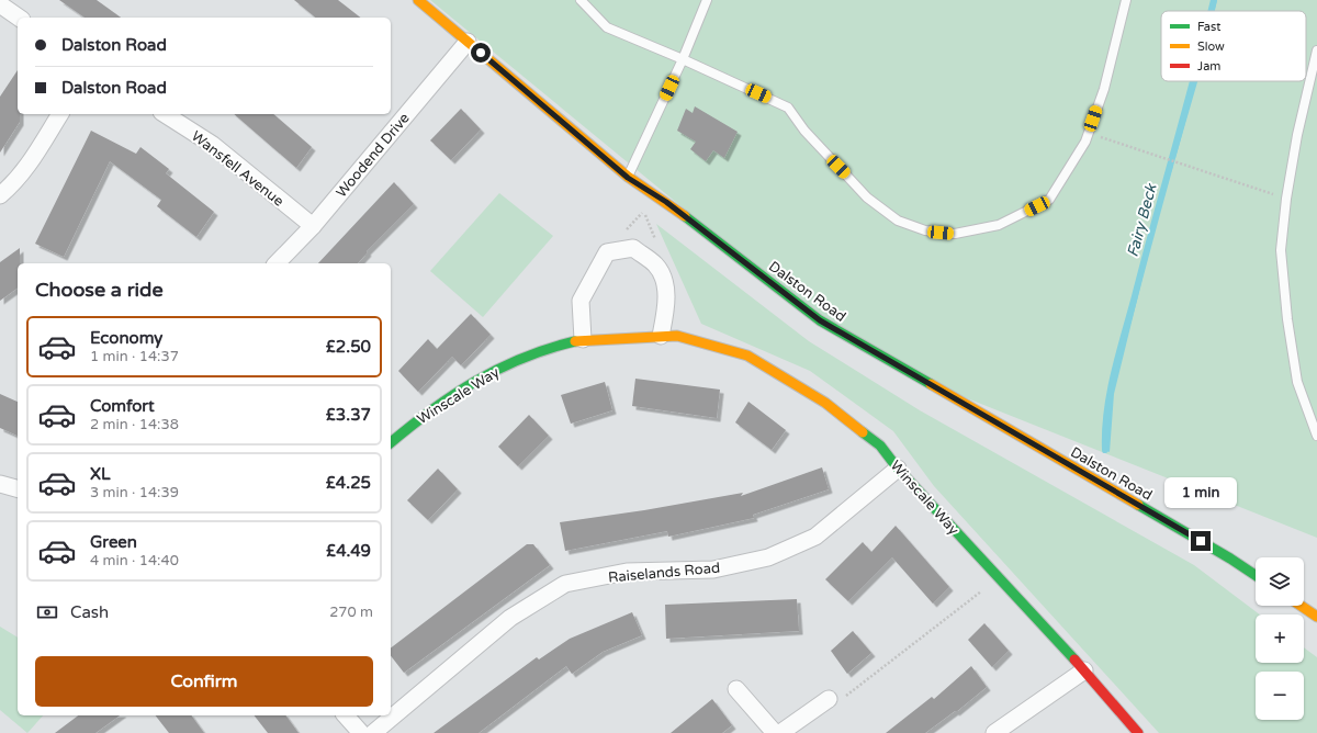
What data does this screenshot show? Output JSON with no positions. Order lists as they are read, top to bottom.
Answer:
{
  "streets": {
    "main road": ["Dalston Road", "Winscale Way"],
    "street": ["Woodend Drive", "Wansfell Avenue", "Raiselands Road"]
  },
  "crossings": [
    ["Woodend Drive", "Wansfell Avenue"],
    ["Woodend Drive", "Dalston Road"],
    ["Winscale Way", "Raiselands Road"]
  ],
  "water": ["Fairy Beck"],
  "legend": ["Fast", "Slow", "Jam"],
  "page": {
    "banner": ["Dalston Road", "Dalston Road"],
    "heading": "Choose a ride",
    "list": [
      {
        "name": "Economy",
        "note": "1 min · 14:37",
        "value": "£2.50"
      },
      {
        "name": "Comfort",
        "note": "2 min · 14:38",
        "value": "£3.37"
      },
      {
        "name": "XL",
        "note": "3 min · 14:39",
        "value": "£4.25"
      },
      {
        "name": "Green",
        "note": "4 min · 14:40",
        "value": "£4.49"
      }
    ],
    "bubble": "1 min",
    "map_buttons": ["+", "−"],
    "pay": ["Cash", "270 m"],
    "buttons": "Confirm"
  }
}
